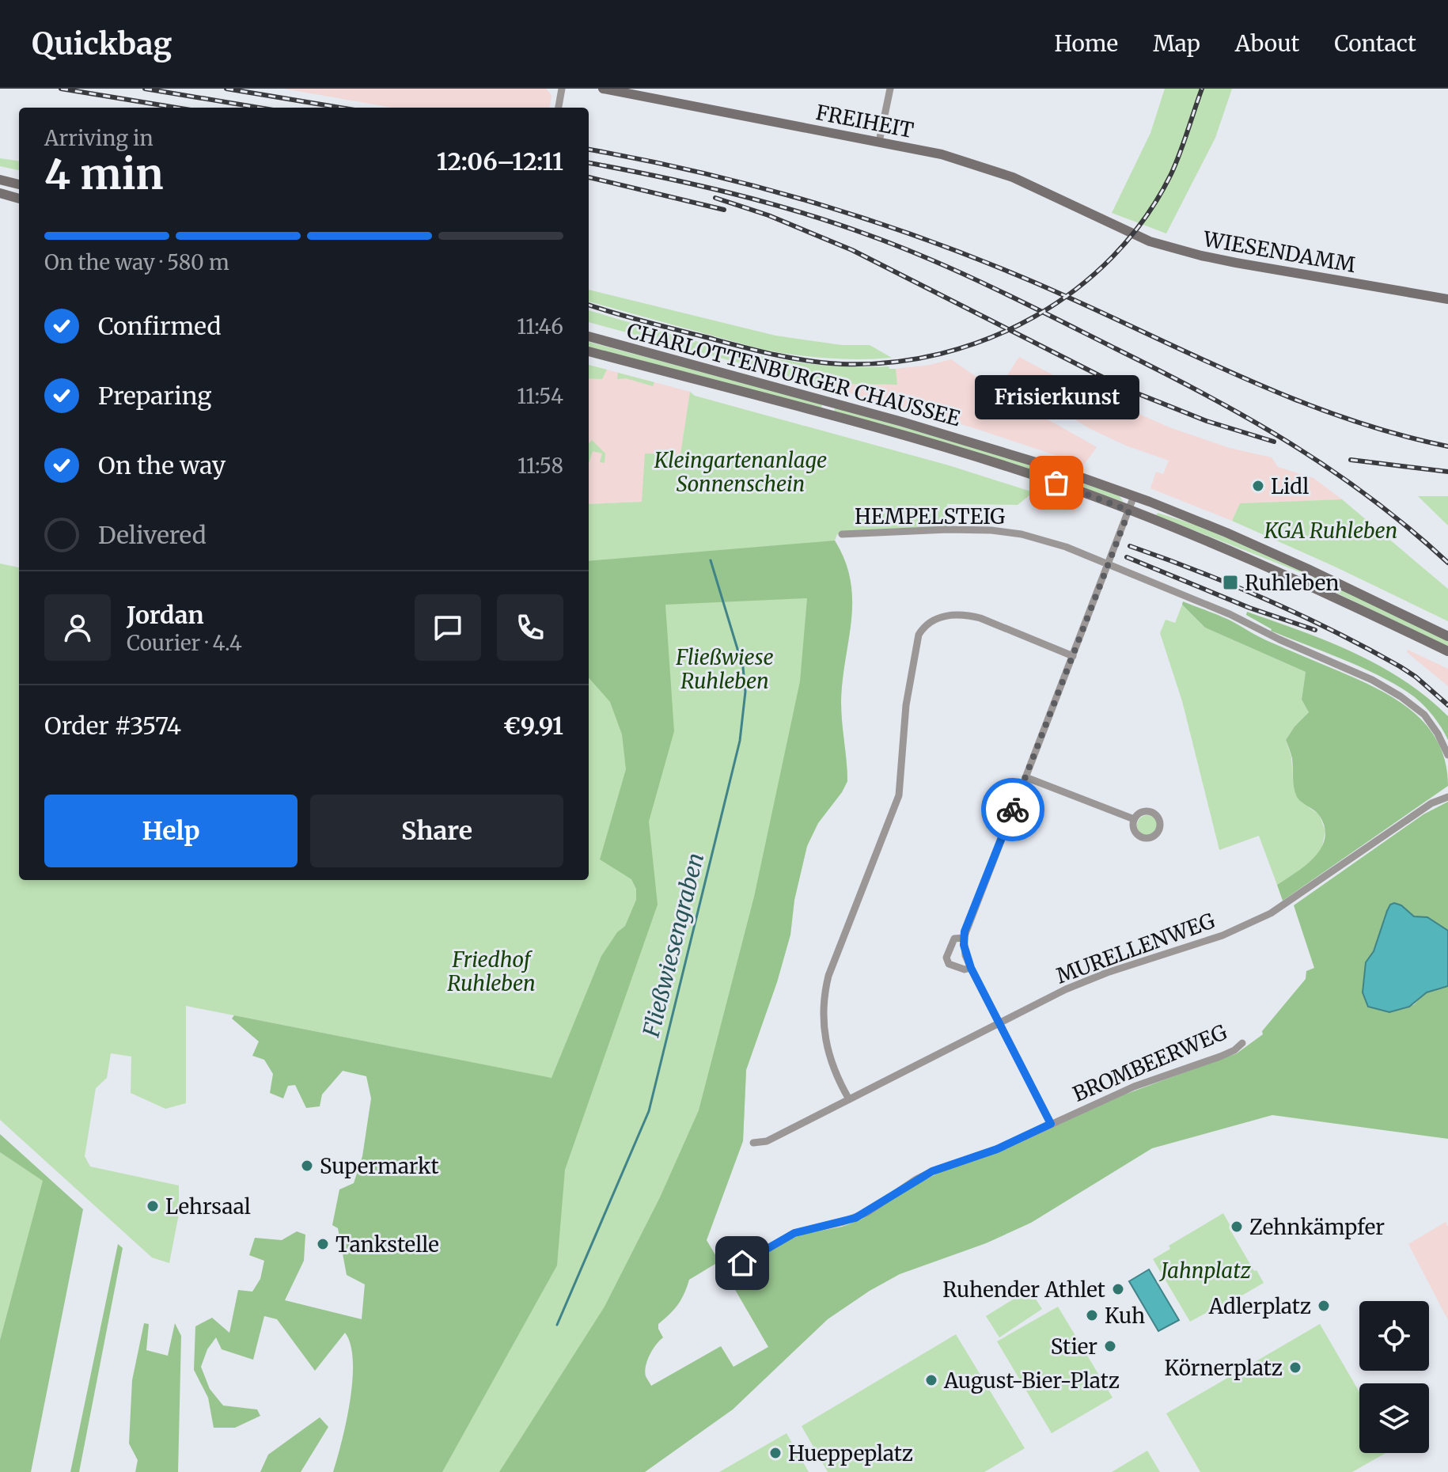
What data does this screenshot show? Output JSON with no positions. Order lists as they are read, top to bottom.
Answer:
{
  "streets": {
    "main road": ["FREIHEIT", "WIESENDAMM", "CHARLOTTENBURGER CHAUSSEE"],
    "street": ["HEMPELSTEIG", "MURELLENWEG", "BROMBEERWEG"]
  },
  "crossings": [
    ["FREIHEIT", "WIESENDAMM"]
  ],
  "water": ["Fließwiesengraben"],
  "parks": [
    "Kleingartenanlage Sonnenschein",
    "KGA Ruhleben",
    "Fließwiese Ruhleben",
    "Friedhof Ruhleben",
    "Jahnplatz"
  ],
  "places": {
    "other": [
      "Frisierkunst",
      "Lidl",
      "Supermarkt",
      "Lehrsaal",
      "Zehnkämpfer",
      "Tankstelle",
      "Ruhender Athlet",
      "Adlerplatz",
      "Kuh",
      "Stier",
      "Körnerplatz",
      "August-Bier-Platz",
      "Hueppeplatz"
    ],
    "transit": ["Ruhleben"]
  },
  "page": {
    "header": "Quickbag",
    "nav": [
      "Home",
      "Map",
      "About",
      "Contact"
    ],
    "heading": ["4 min", "Arriving in", "12:06–12:11"],
    "panel": [
      "Jordan",
      "Courier · 4.4",
      "Order #3574",
      "€9.91"
    ],
    "bar": "On the way · 580 m",
    "list": [
      ["Confirmed", "11:46"],
      ["Preparing", "11:54"],
      ["On the way", "11:58"],
      "Delivered"
    ],
    "bubble": "Frisierkunst",
    "buttons": ["Help", "Share"]
  }
}
